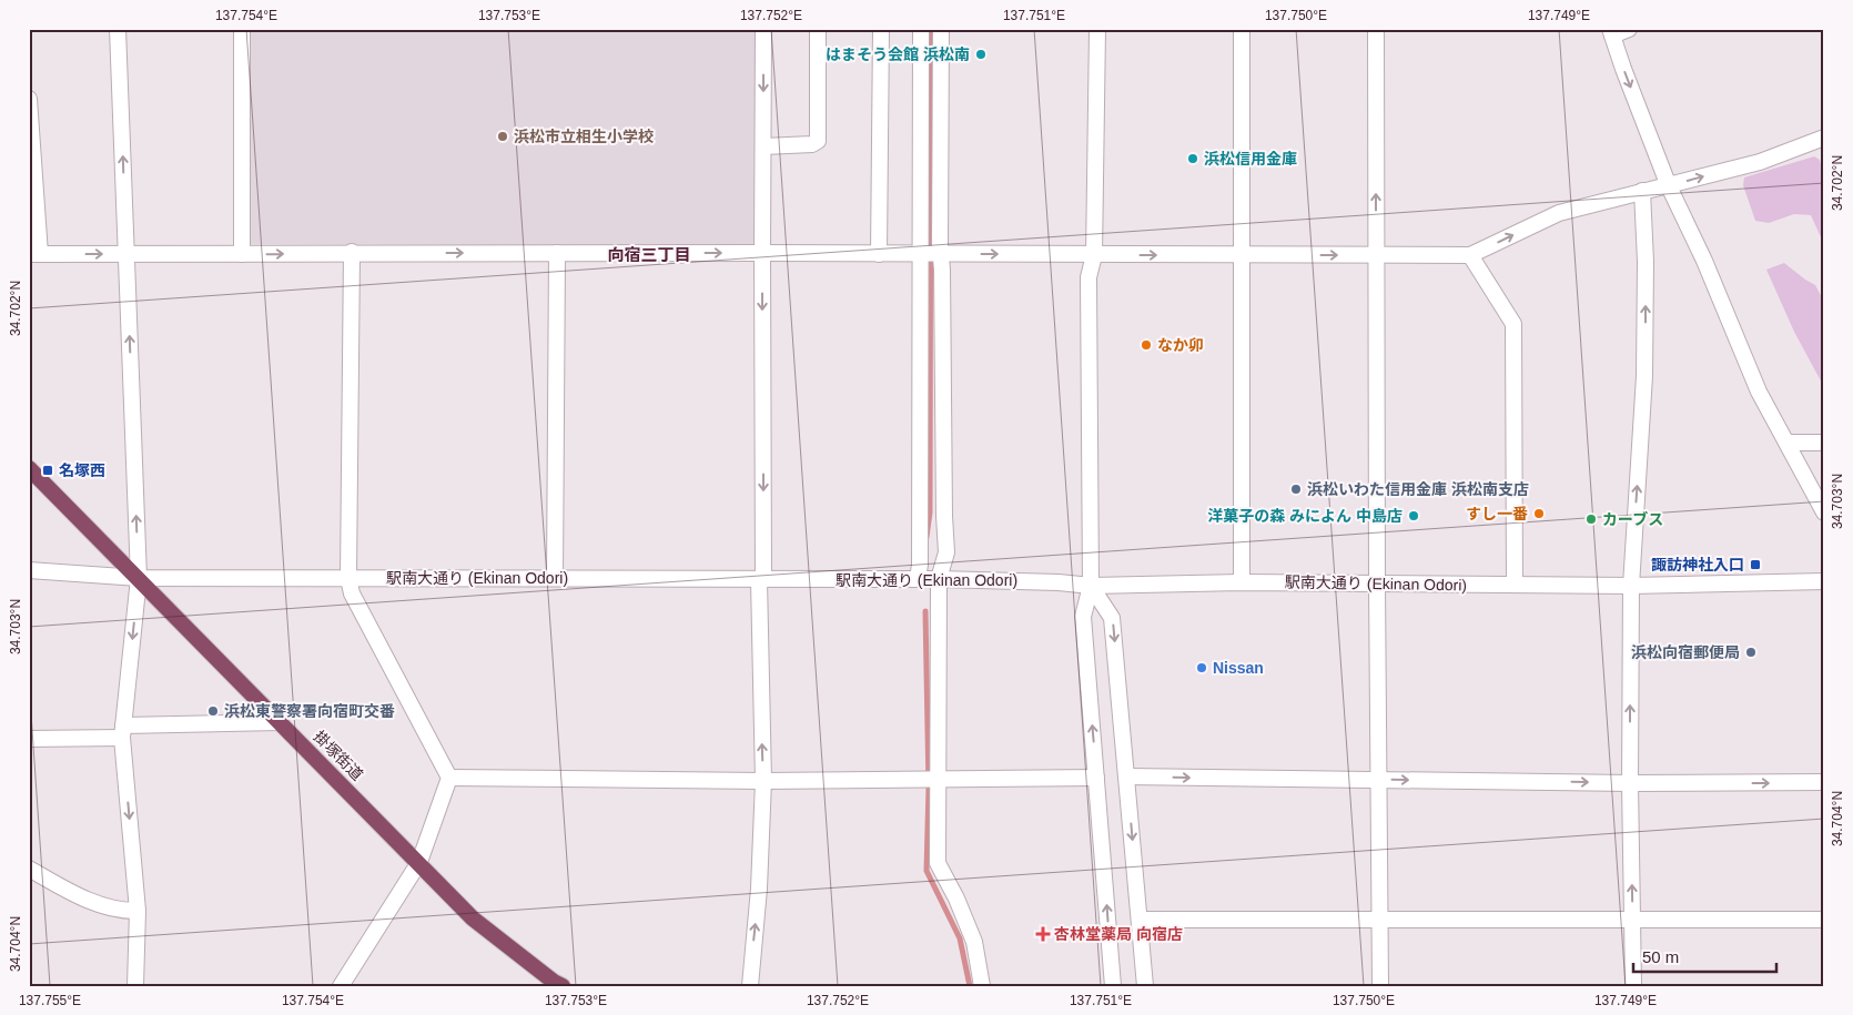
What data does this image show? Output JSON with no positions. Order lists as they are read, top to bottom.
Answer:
{
  "streets": {
    "highway": ["掛塚街道"],
    "street": ["駅南大通り (Ekinan Odori)"]
  },
  "crossings": [
    ["駅南大通り (Ekinan Odori)", "掛塚街道"]
  ],
  "districts": ["向宿三丁目"],
  "places": {
    "other": [
      "はまそう会館 浜松南",
      "浜松市立相生小学校",
      "浜松信用金庫",
      "なか卯",
      "浜松いわた信用金庫 浜松南支店",
      "すし一番",
      "洋菓子の森 みによん 中島店",
      "カーブス",
      "浜松向宿郵便局",
      "Nissan",
      "浜松東警察署向宿町交番"
    ],
    "transit": ["名塚西", "諏訪神社入口"],
    "health": ["杏林堂薬局 向宿店"]
  },
  "scale_bar": "50 m",
  "coordinates": [
    "137.754°E",
    "137.753°E",
    "137.752°E",
    "137.751°E",
    "137.750°E",
    "137.749°E",
    "34.702°N",
    "34.703°N",
    "34.704°N",
    "137.755°E"
  ]
}
